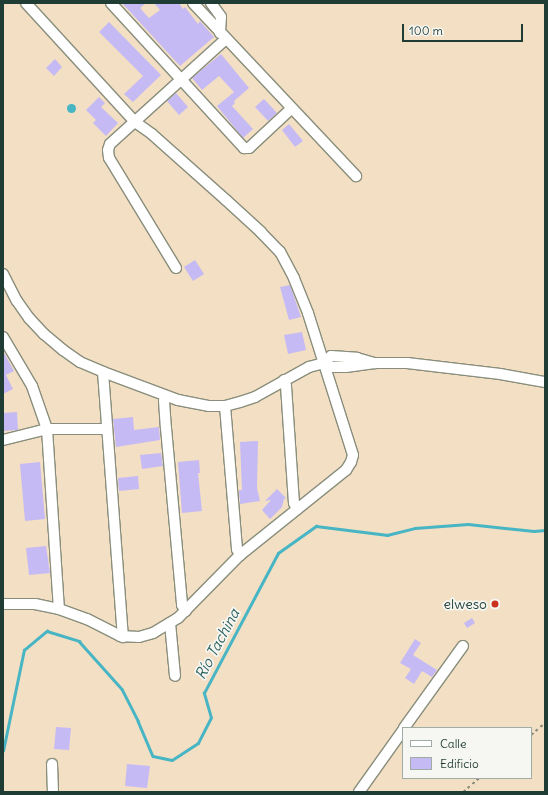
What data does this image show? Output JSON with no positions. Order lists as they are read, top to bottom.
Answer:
{
  "water": ["Río Tachina"],
  "places": ["elweso"],
  "legend": ["Calle", "Edificio"],
  "scale_bar": "100 m"
}
